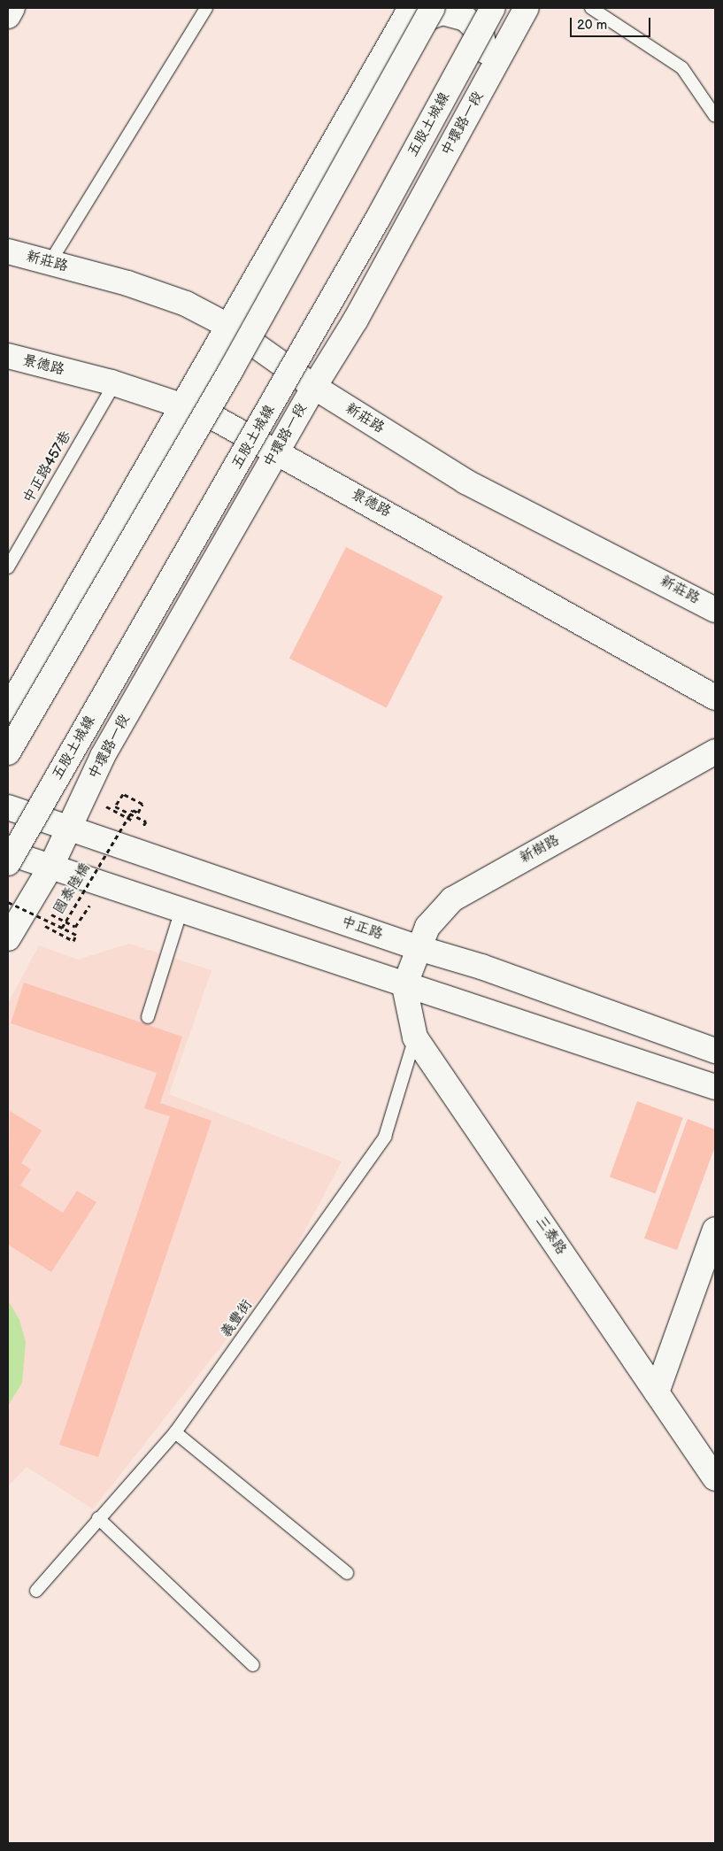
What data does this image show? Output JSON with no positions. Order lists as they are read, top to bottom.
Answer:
{
  "streets": {
    "main road": [
      "中環路一段",
      "五股土城線",
      "新莊路",
      "景德路",
      "新樹路",
      "中正路",
      "三泰路"
    ],
    "lane": ["中正路457巷", "義豐街"],
    "path": ["國泰陸橋"]
  },
  "crossings": [
    ["中環路一段", "新莊路"],
    ["中環路一段", "景德路"],
    ["中環路一段", "中正路"],
    ["景德路", "中正路457巷"],
    ["新樹路", "中正路"],
    ["新樹路", "三泰路"],
    ["三泰路", "義豐街"]
  ],
  "scale_bar": "20 m"
}
